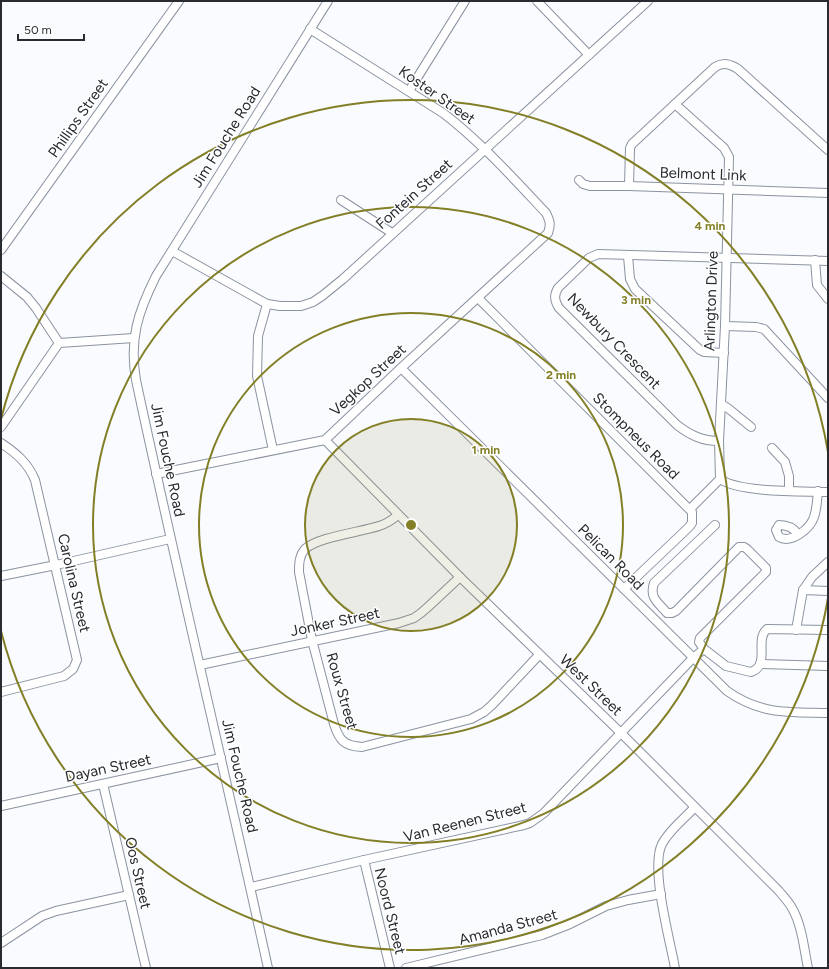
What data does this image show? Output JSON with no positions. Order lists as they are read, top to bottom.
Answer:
{
  "streets": {
    "street": [
      "Koster Street",
      "Phillips Street",
      "Jim Fouche Road",
      "Belmont Link",
      "Fontein Street",
      "Arlington Drive",
      "Newbury Crescent",
      "Vegkop Street",
      "Stompneus Road",
      "Pelican Road",
      "Carolina Street",
      "Jonker Street",
      "West Street",
      "Roux Street",
      "Dayan Street",
      "Van Reenen Street",
      "Oos Street",
      "Noord Street",
      "Amanda Street"
    ]
  },
  "crossings": [
    ["Koster Street", "Jim Fouche Road"],
    ["Koster Street", "Fontein Street"],
    ["Koster Street", "Vegkop Street"],
    ["Jim Fouche Road", "Fontein Street"],
    ["Jim Fouche Road", "Jonker Street"],
    ["Jim Fouche Road", "Dayan Street"],
    ["Jim Fouche Road", "Van Reenen Street"],
    ["Belmont Link", "Arlington Drive"],
    ["Arlington Drive", "Newbury Crescent"],
    ["Vegkop Street", "Stompneus Road"],
    ["Vegkop Street", "Pelican Road"],
    ["Vegkop Street", "West Street"],
    ["Pelican Road", "Van Reenen Street"],
    ["Jonker Street", "West Street"],
    ["Jonker Street", "Roux Street"],
    ["West Street", "Roux Street"],
    ["West Street", "Van Reenen Street"],
    ["Dayan Street", "Oos Street"],
    ["Van Reenen Street", "Noord Street"]
  ],
  "scale_bar": "50 m",
  "rings": [
    "4 min",
    "3 min",
    "2 min",
    "1 min"
  ]
}
